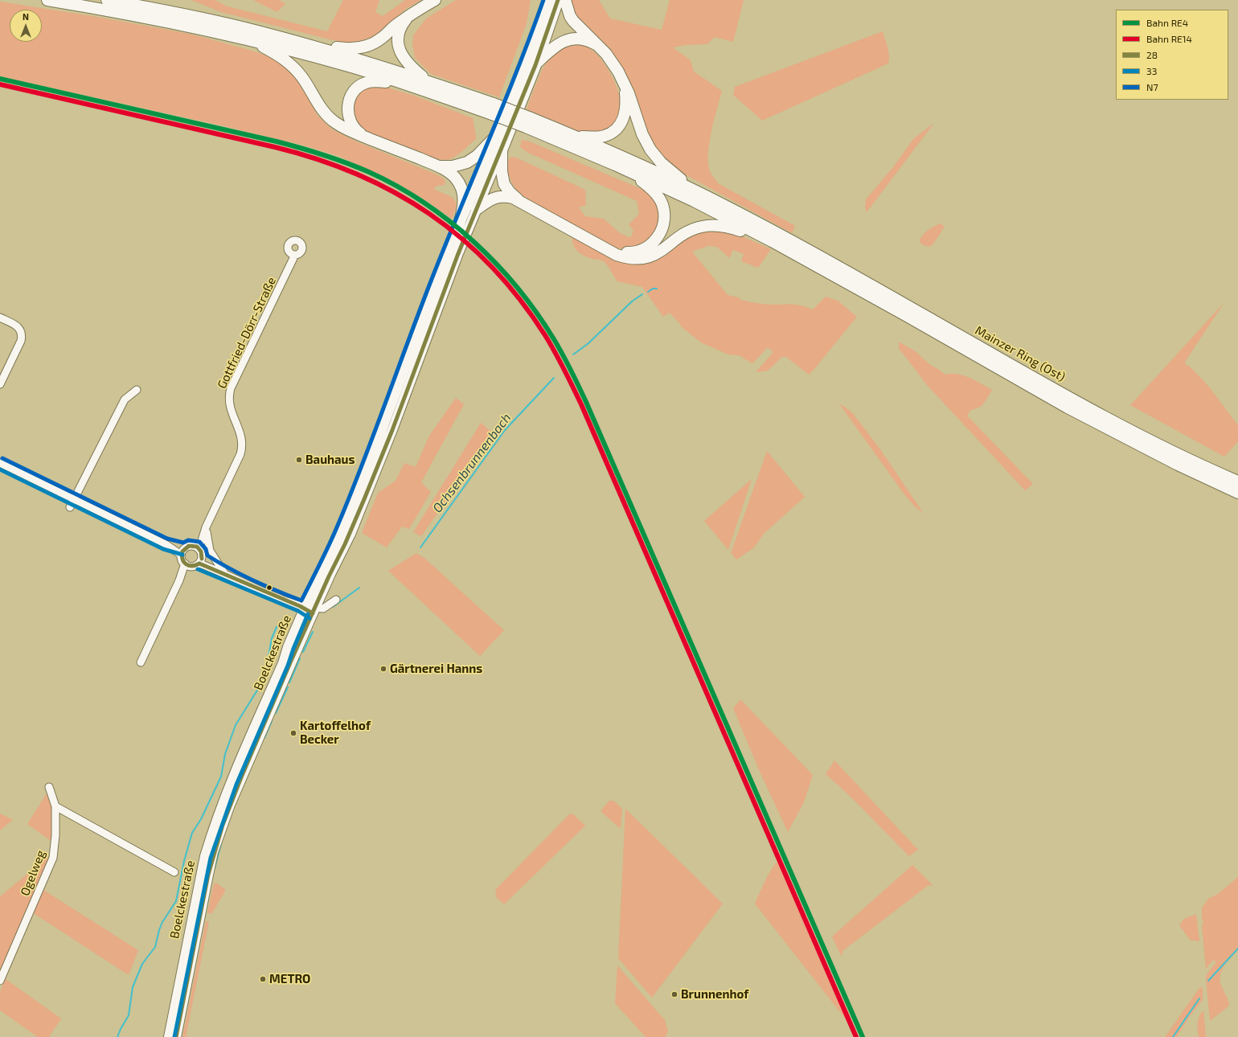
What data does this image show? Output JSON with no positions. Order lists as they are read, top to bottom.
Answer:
{
  "streets": {
    "highway": ["Mainzer Ring (Ost)"],
    "main road": ["Boelckestraße"],
    "street": ["Gottfried-Dörr-Straße", "Ogelweg"]
  },
  "water": ["Ochsenbrunnenbach"],
  "places": [
    "Bauhaus",
    "Gärtnerei Hanns",
    "Kartoffelhof Becker",
    "METRO",
    "Brunnenhof"
  ],
  "lines": [
    "transit line 28",
    "transit line N7",
    "rail line RE4",
    "rail line RE14",
    "transit line 33"
  ],
  "legend": [
    "Bahn RE4",
    "Bahn RE14",
    "28",
    "33",
    "N7"
  ],
  "north": "top"
}
